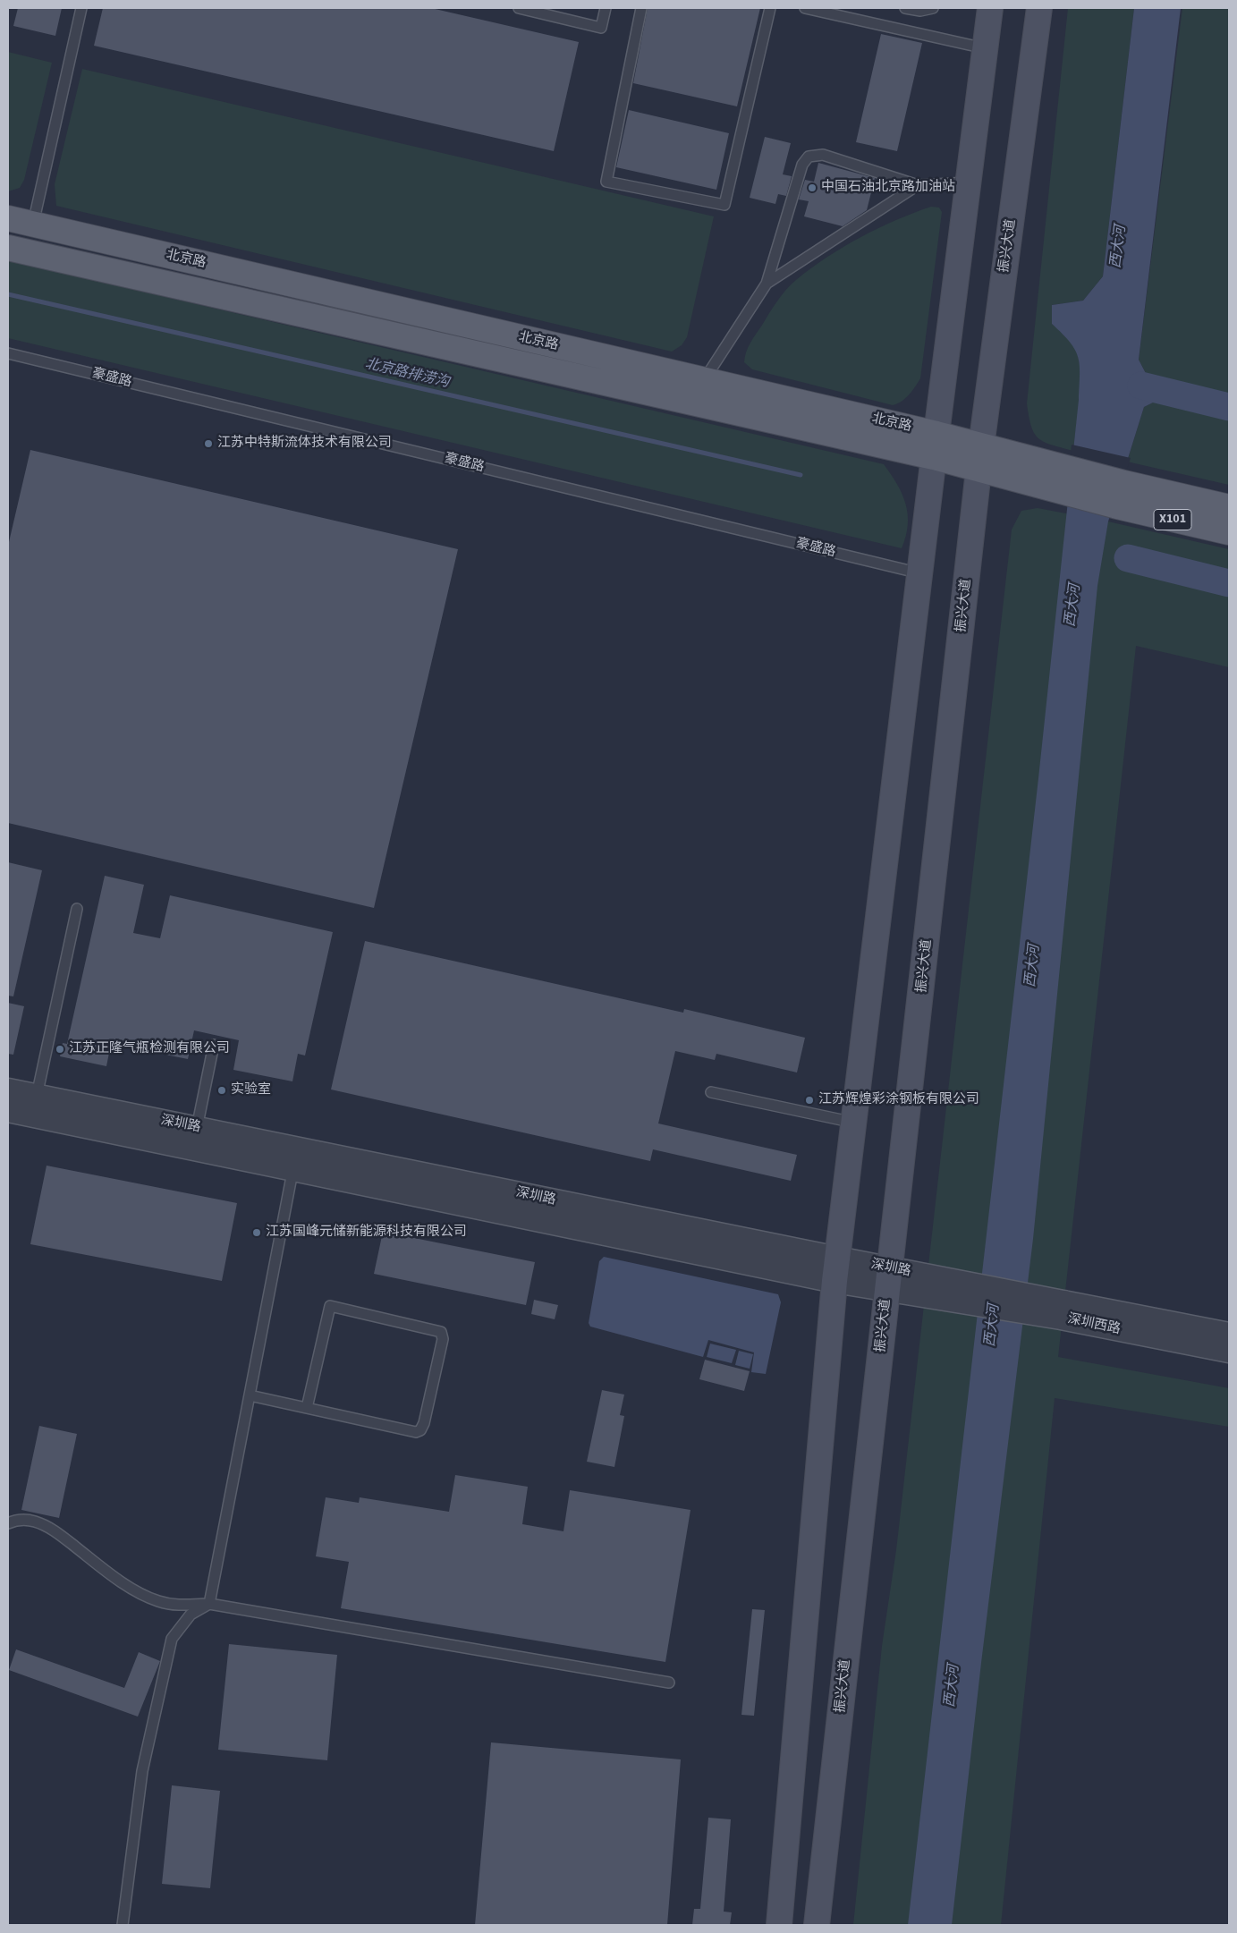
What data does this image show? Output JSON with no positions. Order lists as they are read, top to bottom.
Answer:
{
  "streets": {
    "main road": ["振兴大道", "北京路", "X101"],
    "street": ["深圳路", "深圳西路"],
    "lane": ["豪盛路"]
  },
  "crossings": [
    ["振兴大道", "北京路"],
    ["振兴大道", "深圳路"],
    ["深圳路", "深圳西路"]
  ],
  "water": ["西大河", "北京路排涝沟"],
  "places": [
    "中国石油北京路加油站",
    "江苏中特斯流体技术有限公司",
    "江苏正隆气瓶检测有限公司",
    "实验室",
    "江苏辉煌彩涂钢板有限公司",
    "江苏国峰元储新能源科技有限公司"
  ]
}
